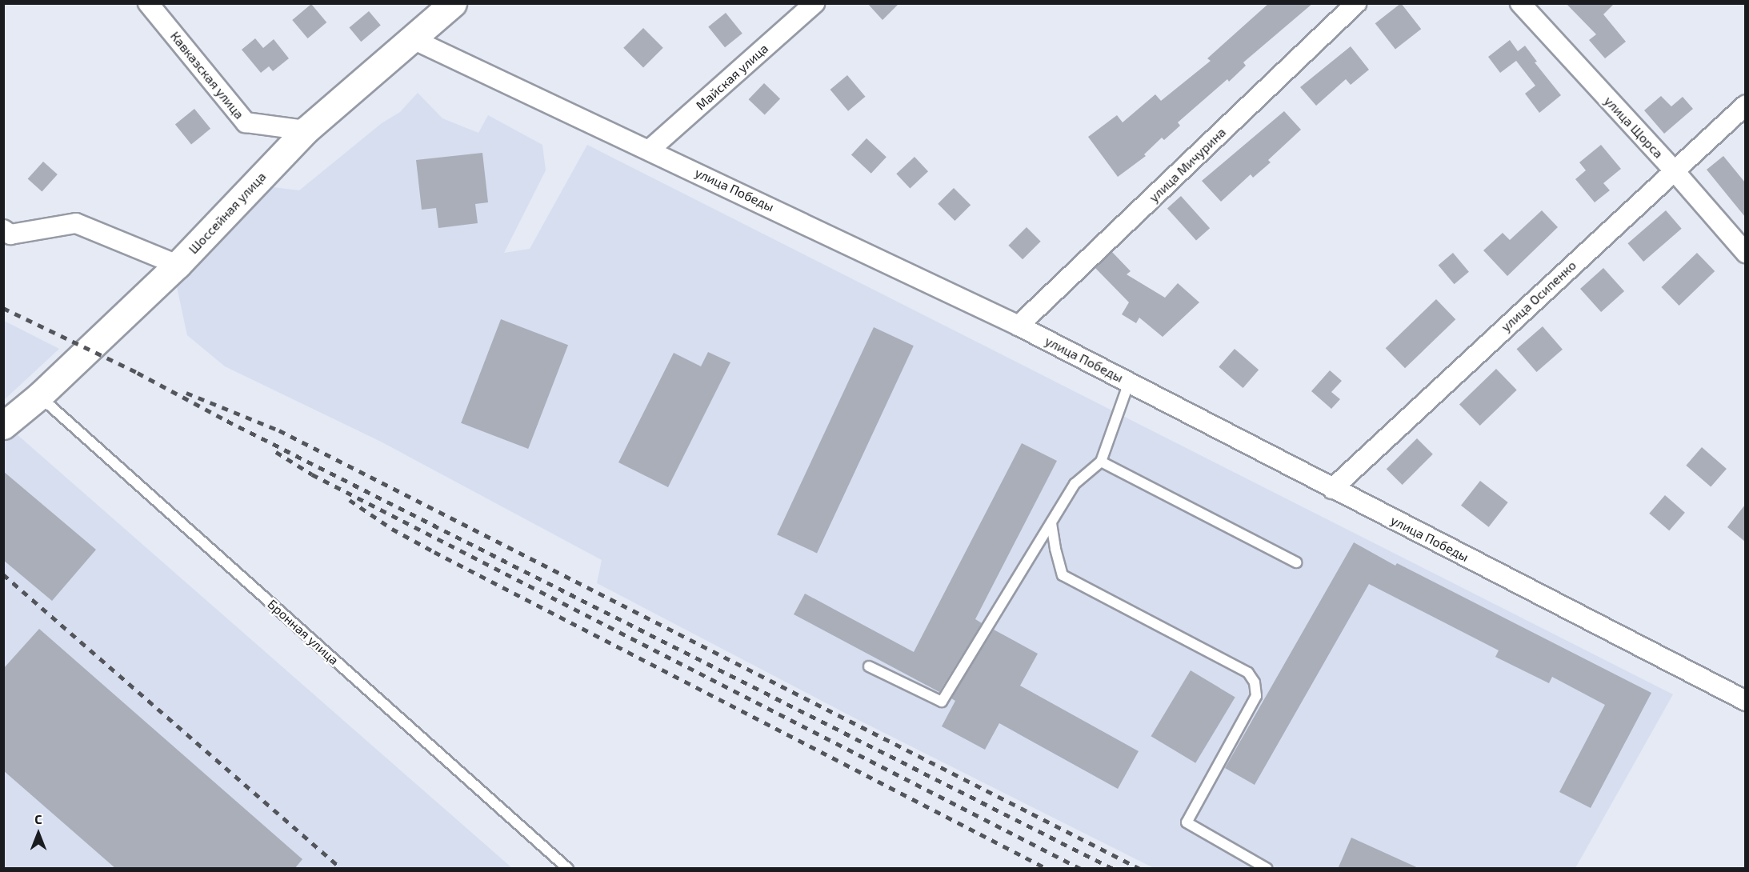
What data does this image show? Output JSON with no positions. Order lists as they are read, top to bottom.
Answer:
{
  "streets": {
    "main road": ["Шоссейная улица"],
    "street": [
      "Кавказская улица",
      "Майская улица",
      "улица Щорса",
      "улица Мичурина",
      "улица Победы",
      "улица Осипенко"
    ],
    "lane": ["Бронная улица"]
  },
  "crossings": [
    ["Кавказская улица", "Шоссейная улица"],
    ["Майская улица", "улица Победы"],
    ["улица Щорса", "улица Осипенко"],
    ["улица Мичурина", "улица Победы"],
    ["улица Победы", "Шоссейная улица"],
    ["улица Победы", "улица Осипенко"],
    ["Шоссейная улица", "Бронная улица"]
  ],
  "north": "top"
}
